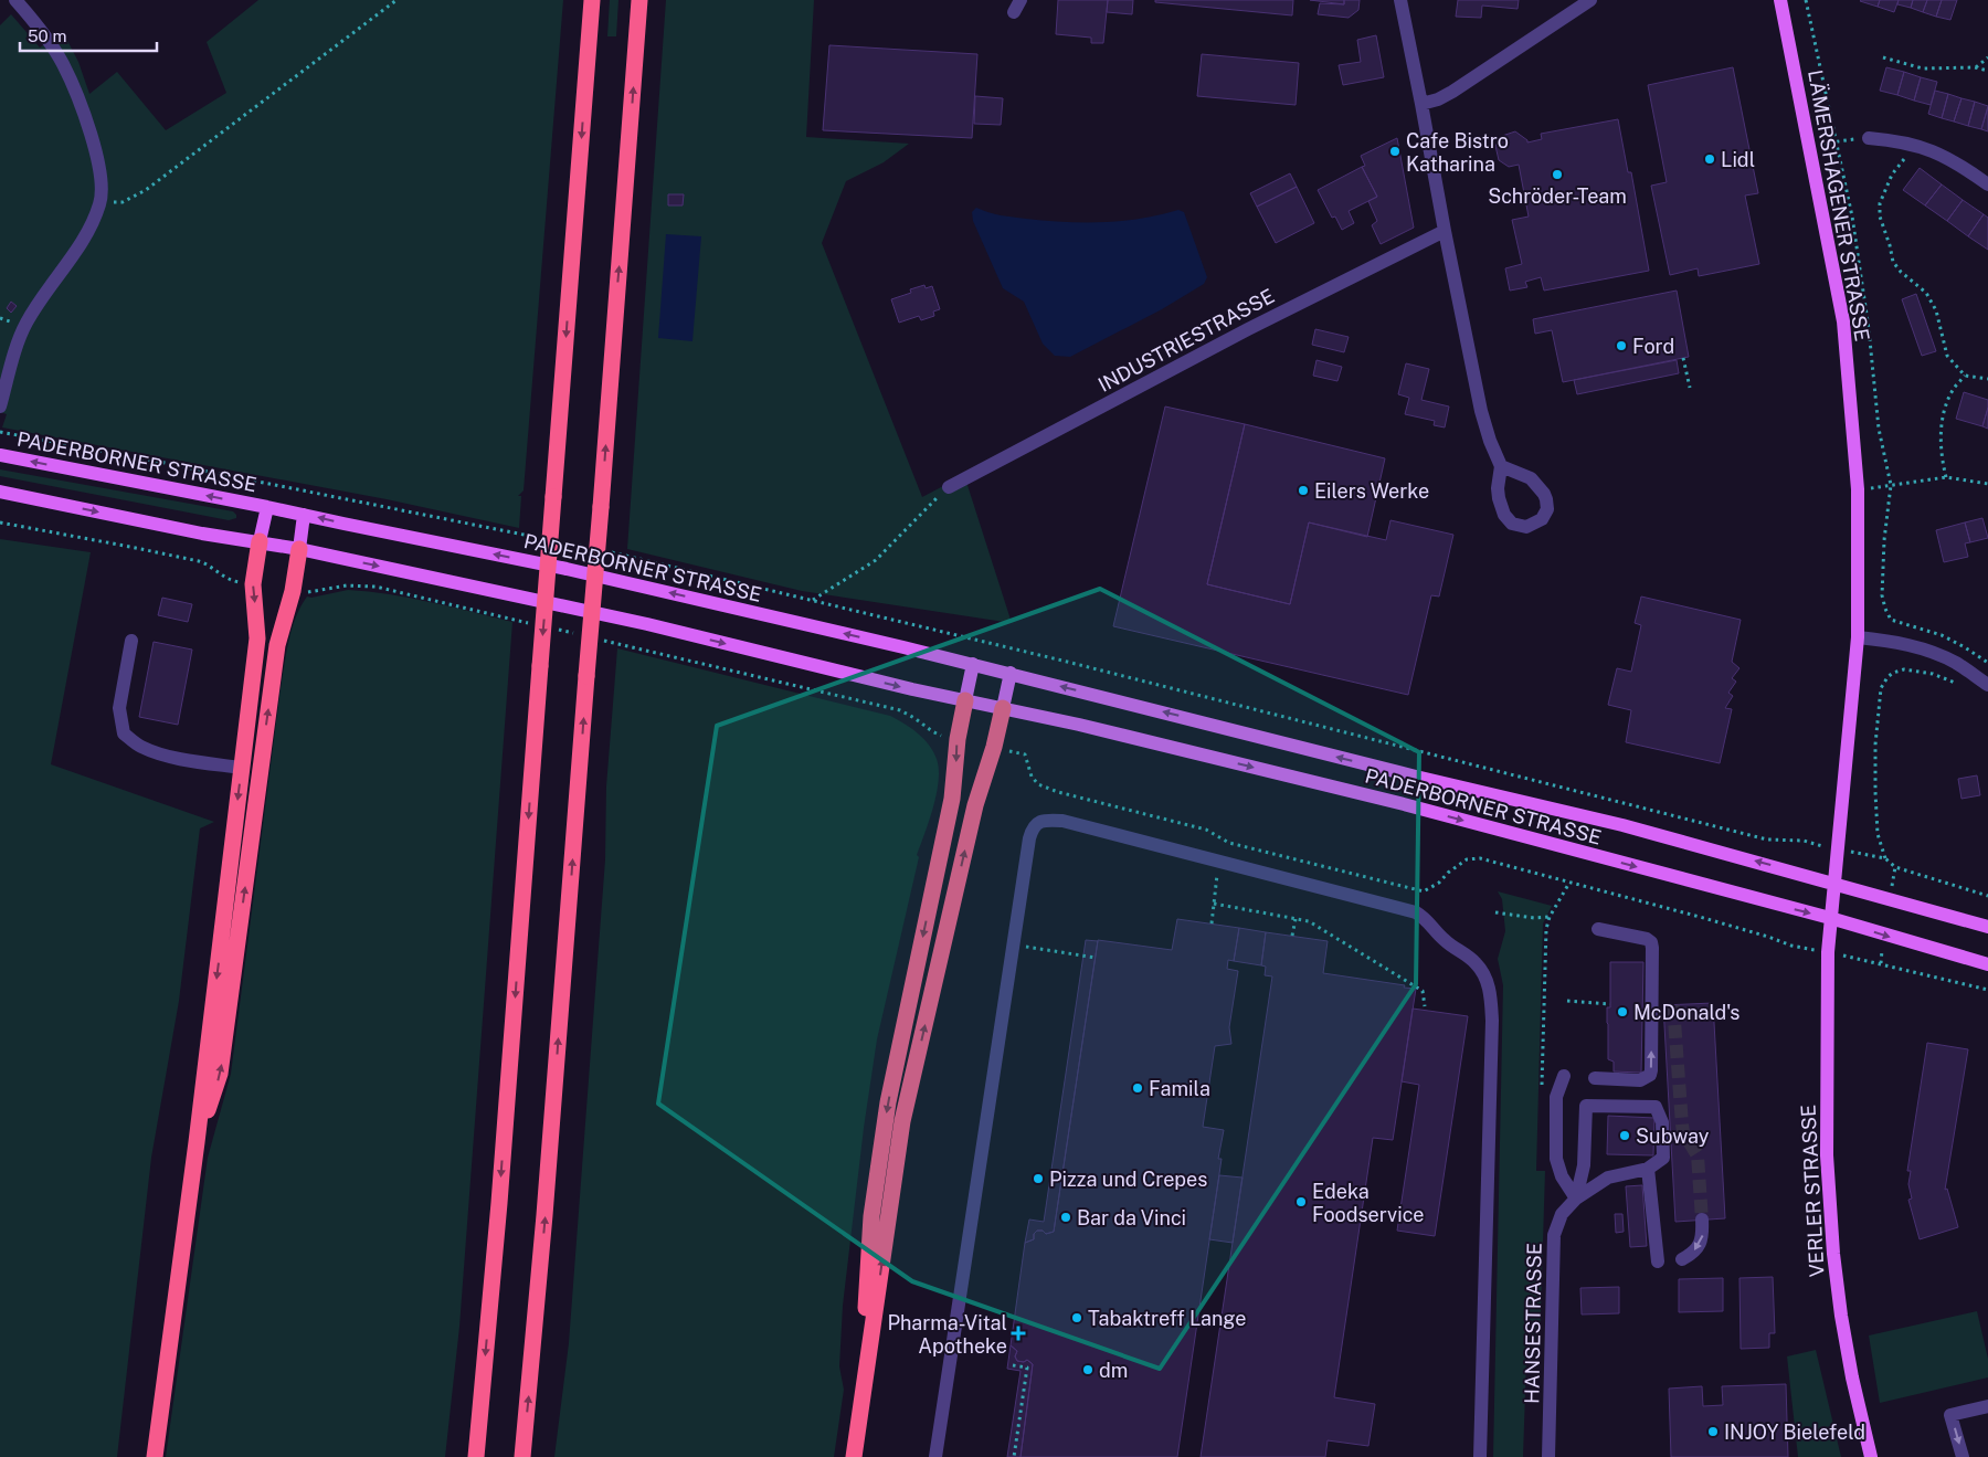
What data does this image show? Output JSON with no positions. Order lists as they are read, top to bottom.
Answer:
{
  "streets": {
    "main road": ["LÄMERSHAGENER STRASSE", "PADERBORNER STRASSE", "VERLER STRASSE"],
    "street": ["INDUSTRIESTRASSE", "HANSESTRASSE"]
  },
  "crossings": [
    ["LÄMERSHAGENER STRASSE", "PADERBORNER STRASSE"],
    ["LÄMERSHAGENER STRASSE", "VERLER STRASSE"],
    ["PADERBORNER STRASSE", "VERLER STRASSE"]
  ],
  "places": {
    "other": [
      "Cafe Bistro Katharina",
      "Lidl",
      "Schröder-Team",
      "Ford",
      "Eilers Werke",
      "McDonald's",
      "Famila",
      "Subway",
      "Pizza und Crepes",
      "Edeka Foodservice",
      "Bar da Vinci",
      "Tabaktreff Lange",
      "dm",
      "INJOY Bielefeld"
    ],
    "health": ["Pharma-Vital Apotheke"]
  },
  "scale_bar": "50 m"
}
